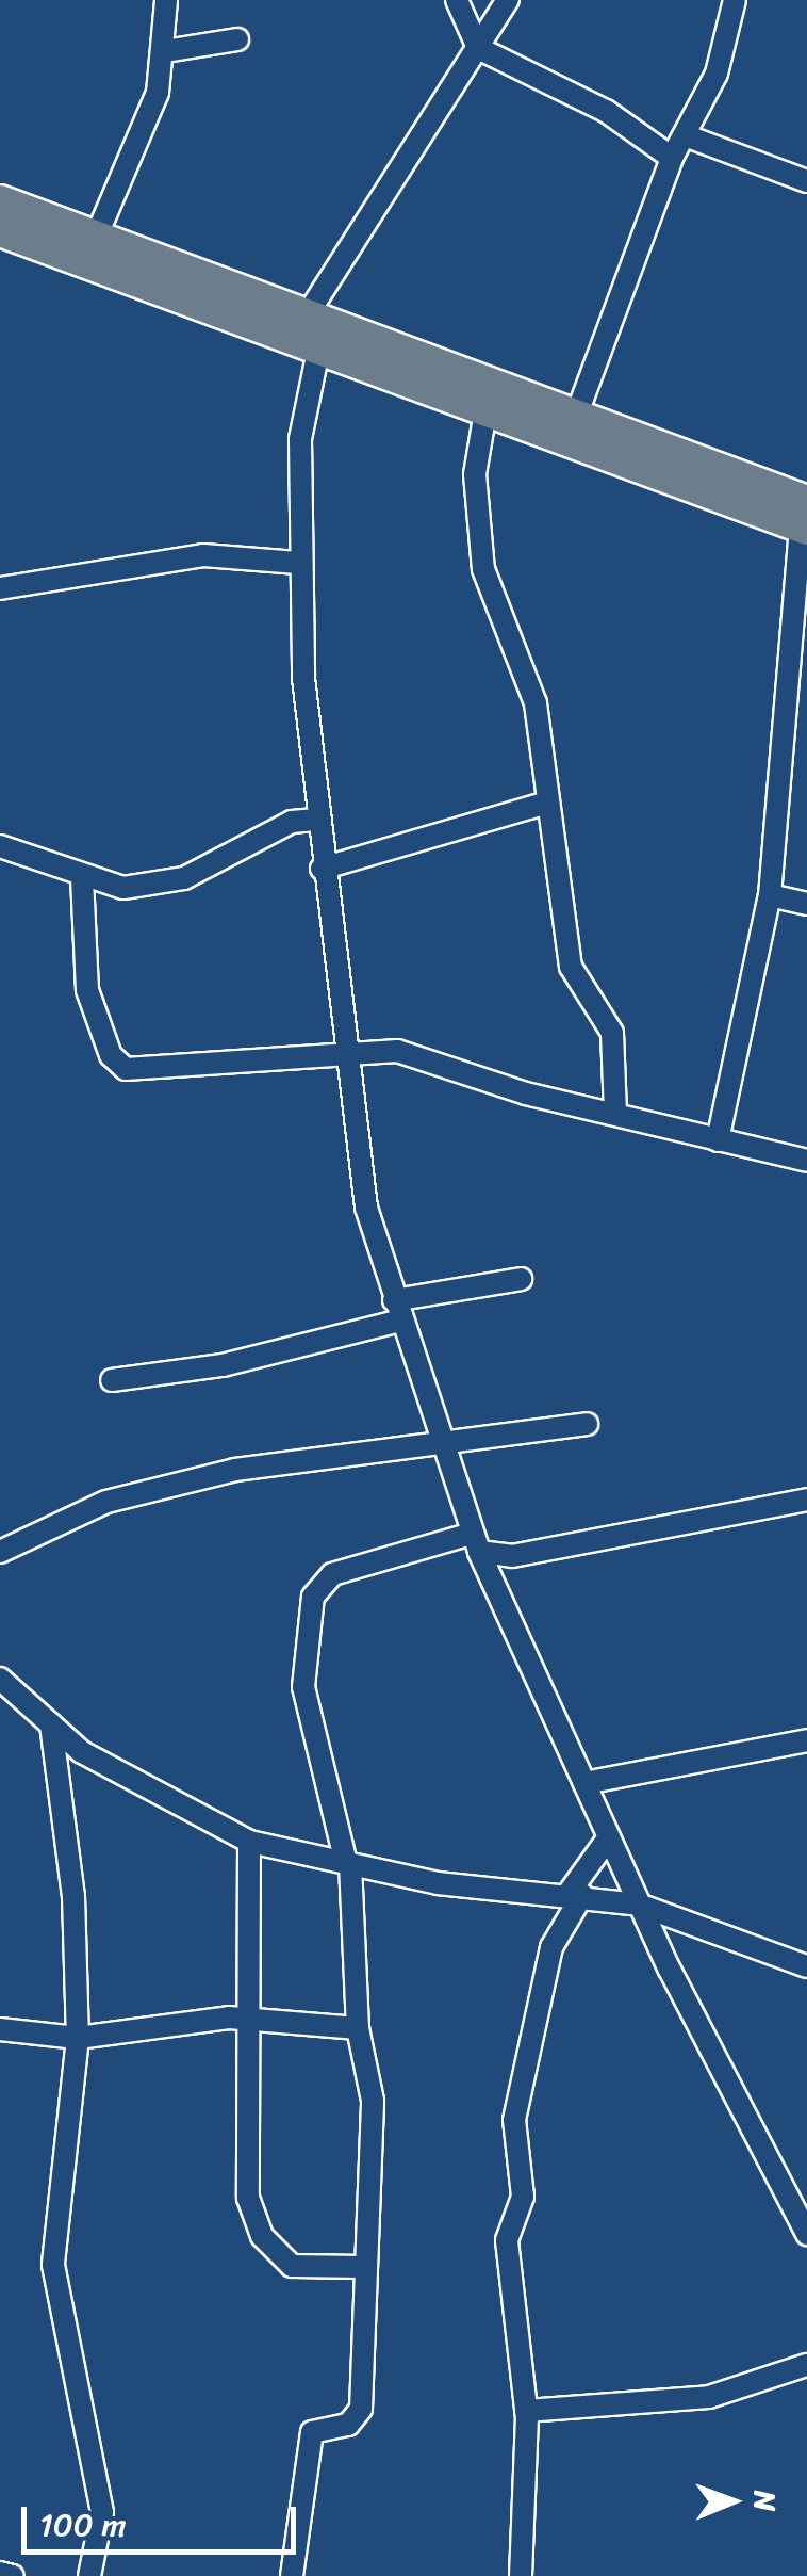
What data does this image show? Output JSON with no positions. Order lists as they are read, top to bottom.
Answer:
{
  "scale_bar": "100 m",
  "north": "right"
}
